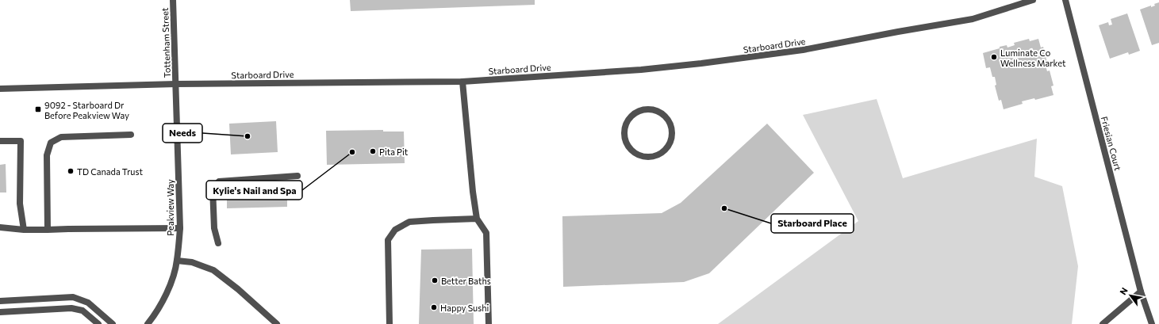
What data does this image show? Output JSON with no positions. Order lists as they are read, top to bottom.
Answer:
{
  "streets": {
    "street": [
      "Tottenham Street",
      "Starboard Drive",
      "Friesian Court",
      "Peakview Way"
    ]
  },
  "crossings": [
    ["Tottenham Street", "Starboard Drive"],
    ["Tottenham Street", "Peakview Way"],
    ["Starboard Drive", "Peakview Way"]
  ],
  "places": {
    "other": [
      "Luminate Co Wellness Market",
      "Needs",
      "Pita Pit",
      "Kylie's Nail and Spa",
      "TD Canada Trust",
      "Starboard Place",
      "Better Baths",
      "Happy Sushi"
    ],
    "transit": ["9092 - Starboard Dr Before Peakview Way"]
  },
  "north": "top left"
}
